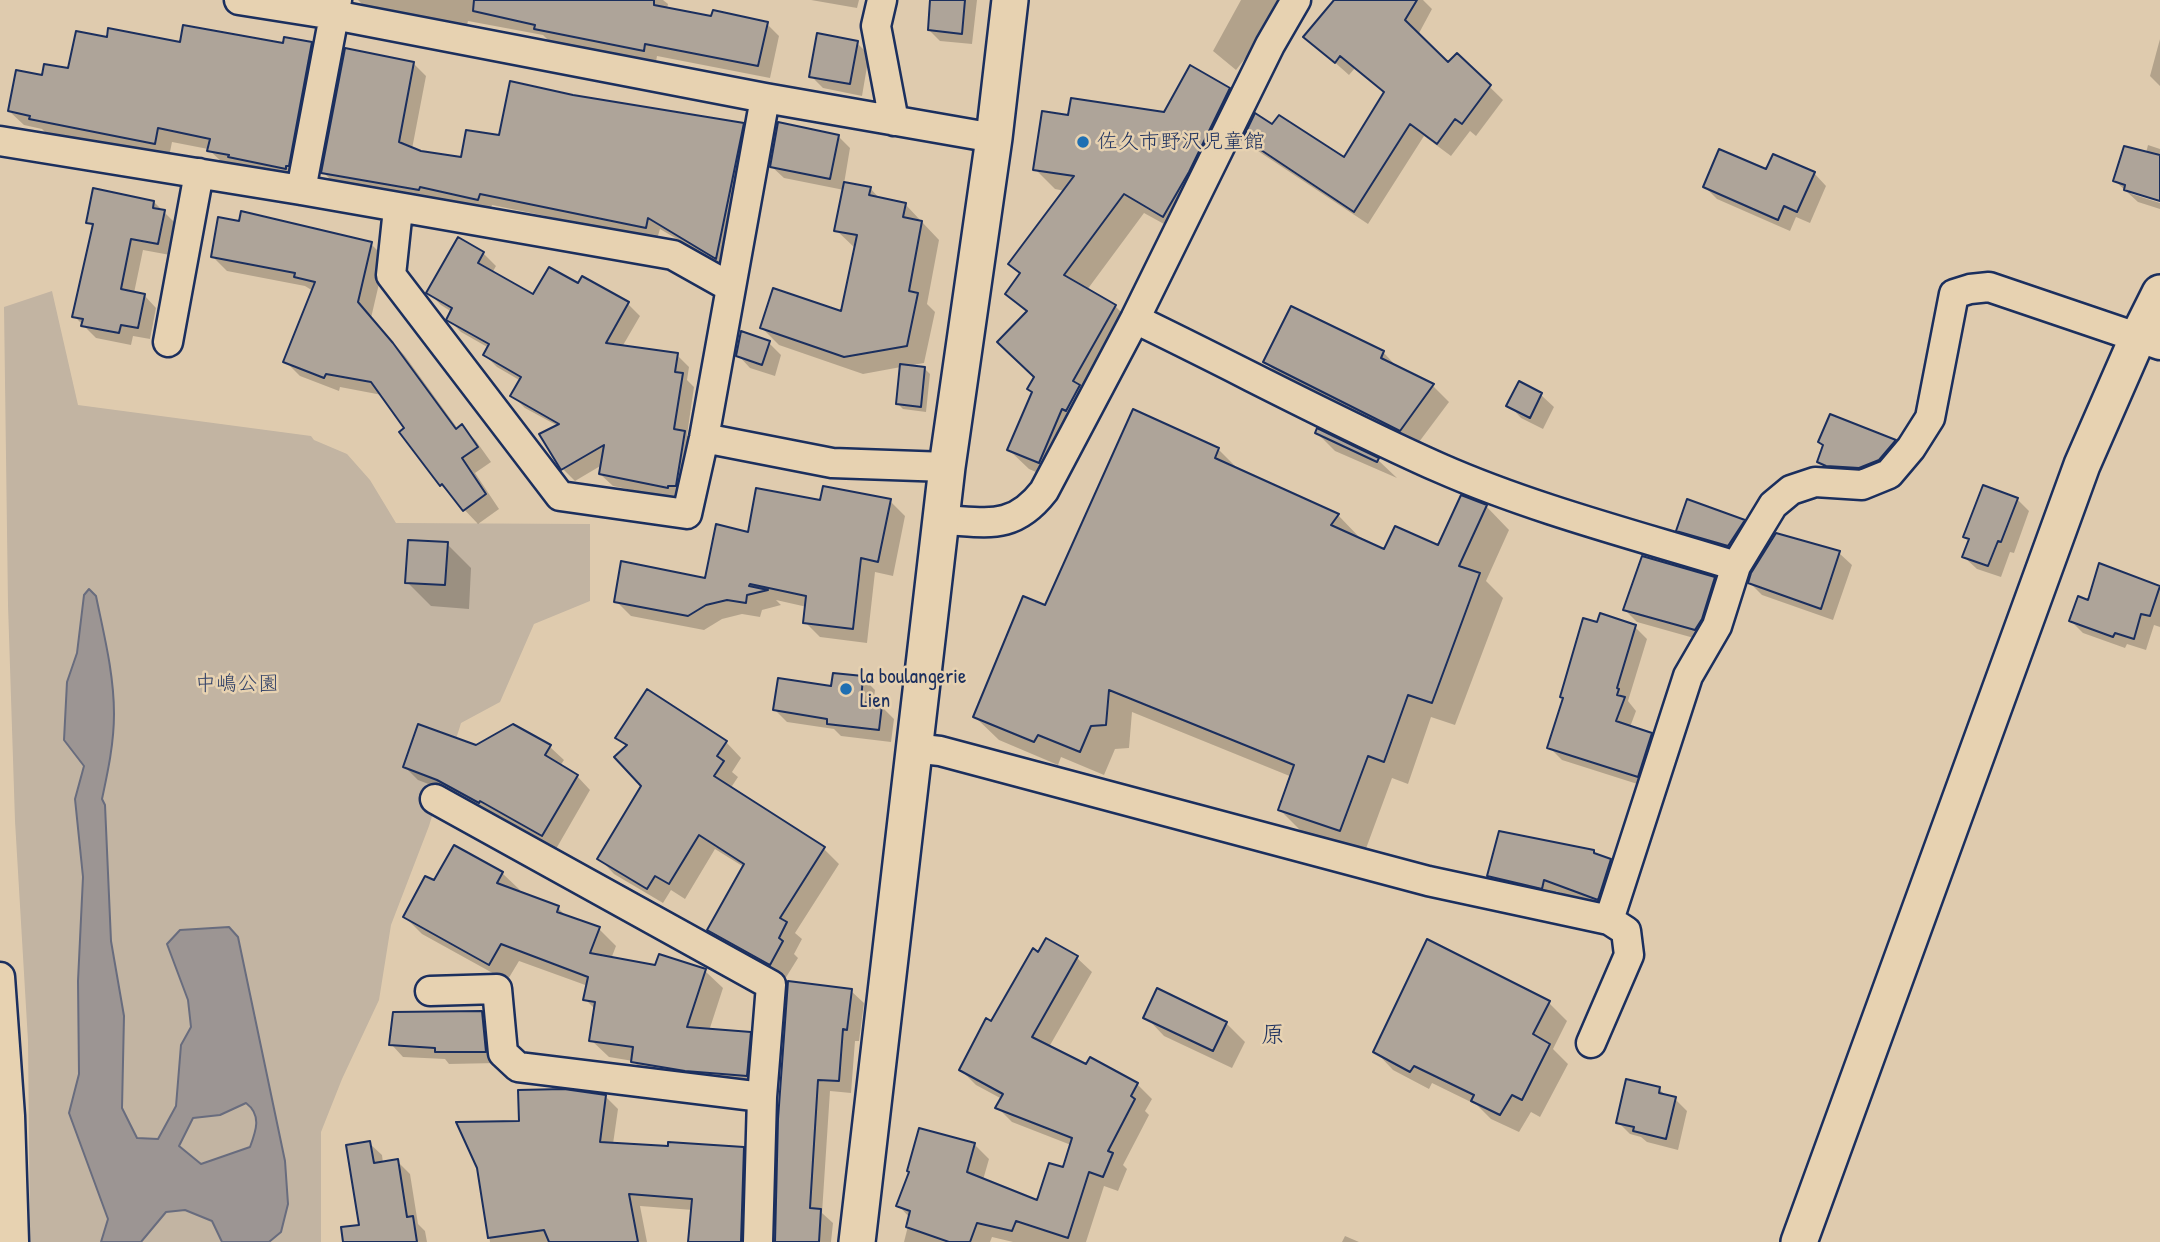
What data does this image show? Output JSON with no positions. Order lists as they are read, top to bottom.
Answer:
{
  "districts": ["原"],
  "parks": ["中嶋公園"],
  "places": ["佐久市野沢児童館", "la boulangerie Lien"]
}
